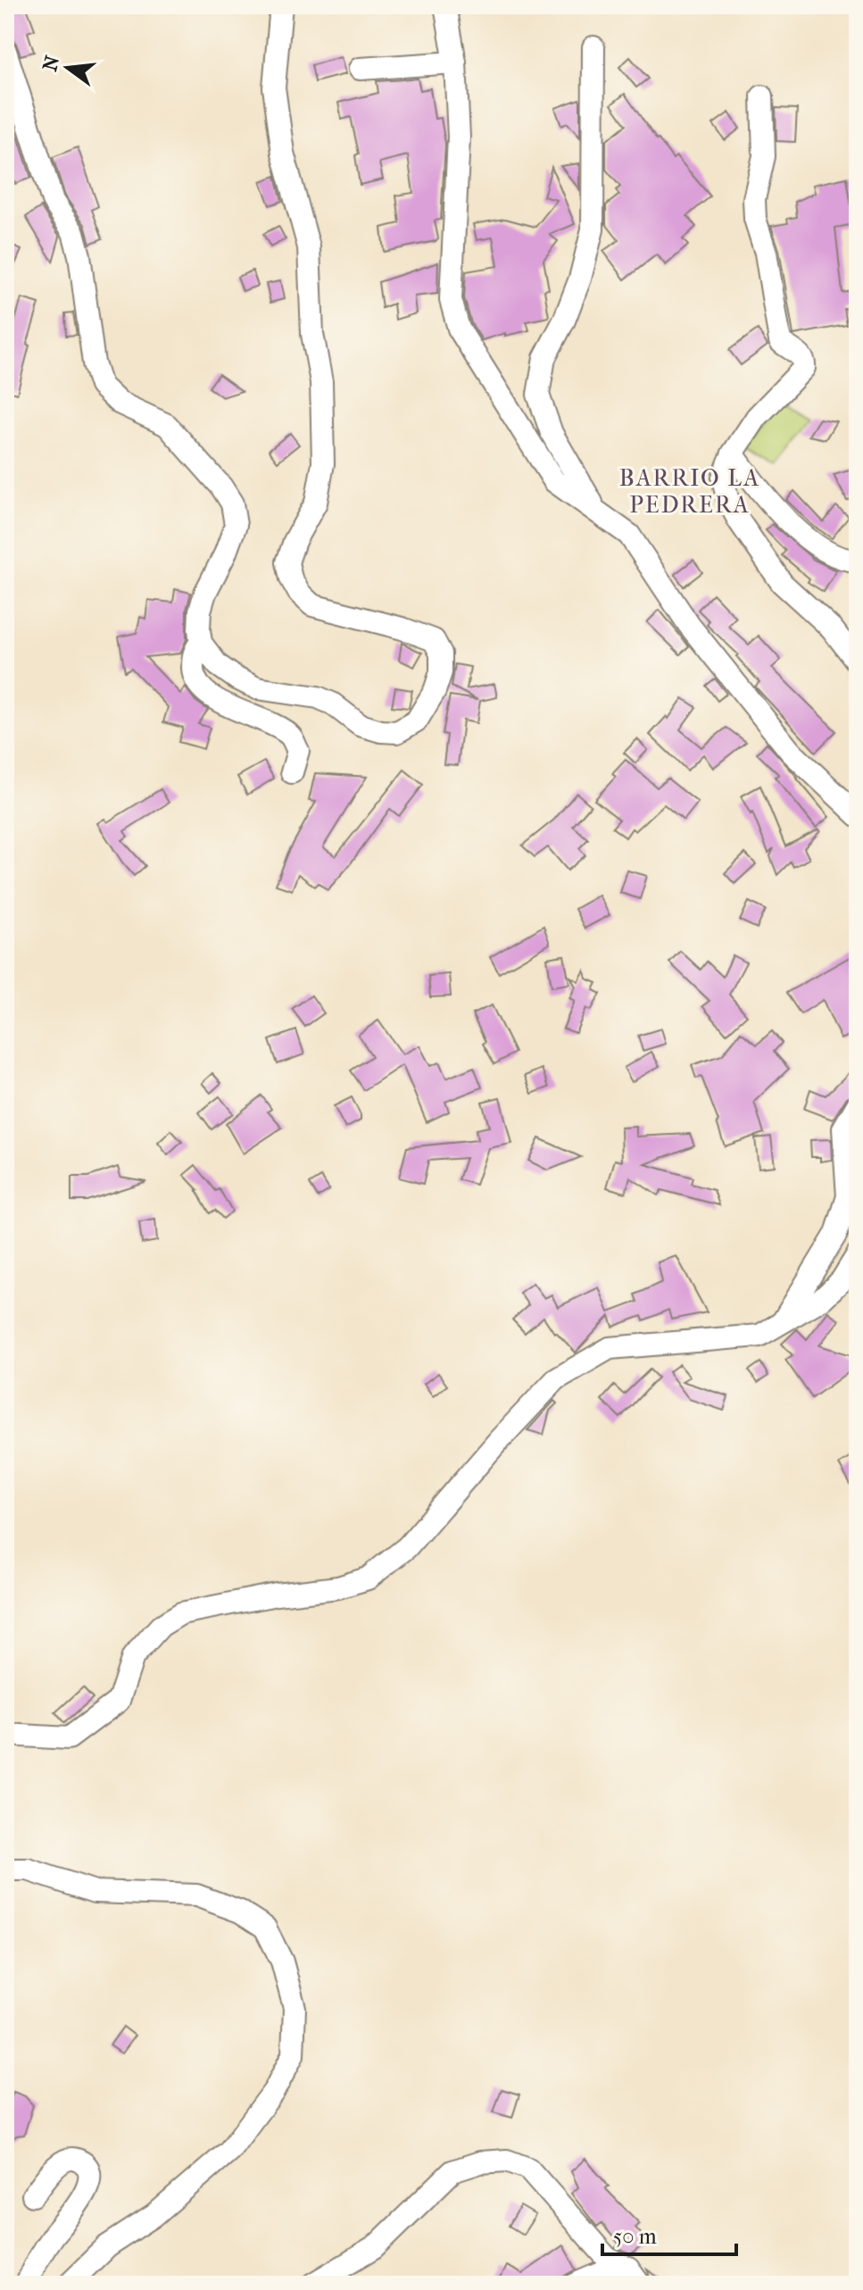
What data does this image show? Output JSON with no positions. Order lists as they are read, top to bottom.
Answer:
{
  "districts": ["BARRIO LA PEDRERA"],
  "scale_bar": "50 m",
  "north": "left"
}
